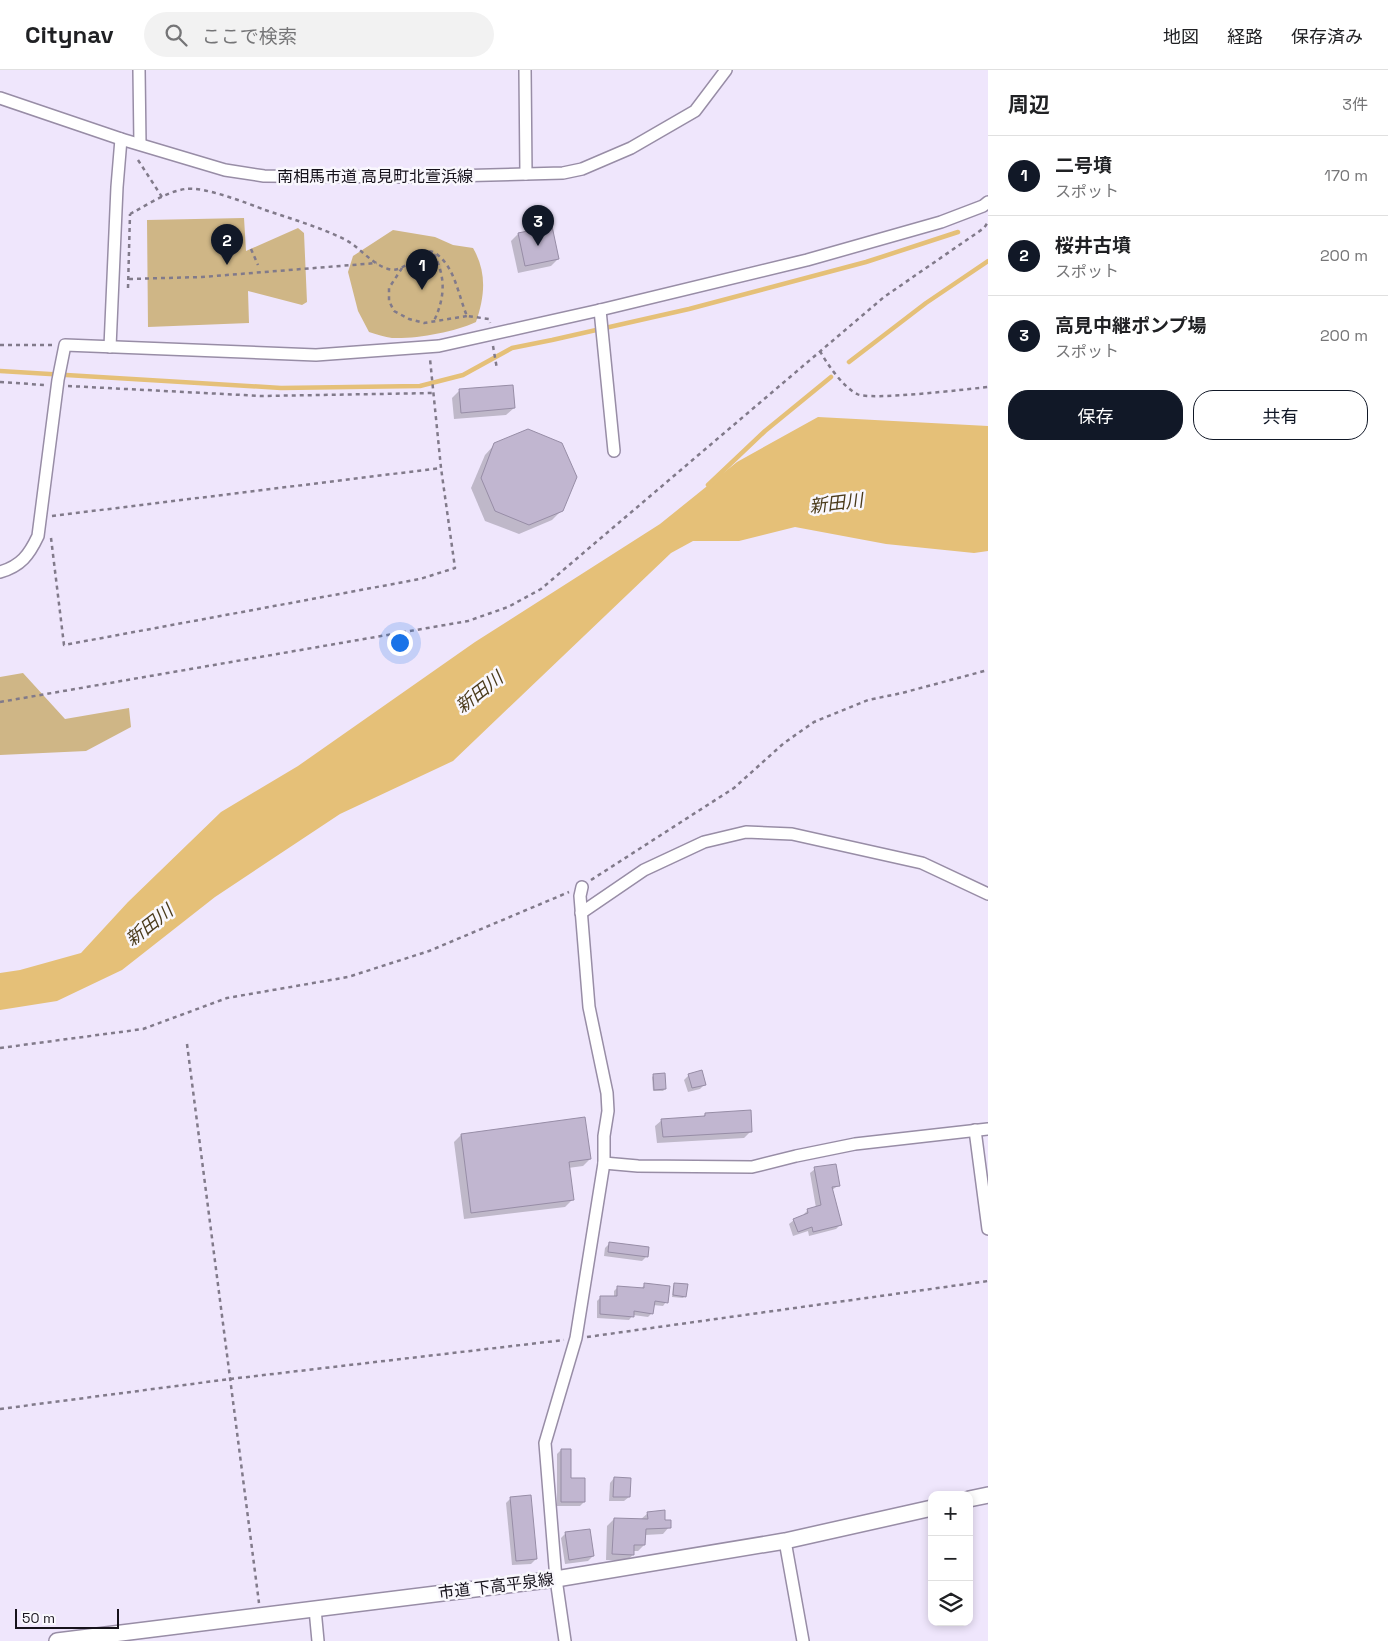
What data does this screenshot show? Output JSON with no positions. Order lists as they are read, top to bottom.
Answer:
{
  "streets": {
    "street": ["南相馬市道 高見町北萱浜線", "市道 下高平泉線"]
  },
  "water": ["新田川"],
  "scale_bar": "50 m",
  "page": {
    "header": "Citynav",
    "search": "ここで検索",
    "nav": ["地図", "経路", "保存済み"],
    "heading": ["周辺", "3件"],
    "list": [
      {
        "mark": "1",
        "name": "二号墳",
        "note": "スポット",
        "value": "170 m"
      },
      {
        "mark": "2",
        "name": "桜井古墳",
        "note": "スポット",
        "value": "200 m"
      },
      {
        "mark": "3",
        "name": "高見中継ポンプ場",
        "note": "スポット",
        "value": "200 m"
      }
    ],
    "pins": ["3", "2", "1"],
    "buttons": ["保存", "共有"],
    "map_buttons": ["+", "−"],
    "scale": "50 m"
  }
}
